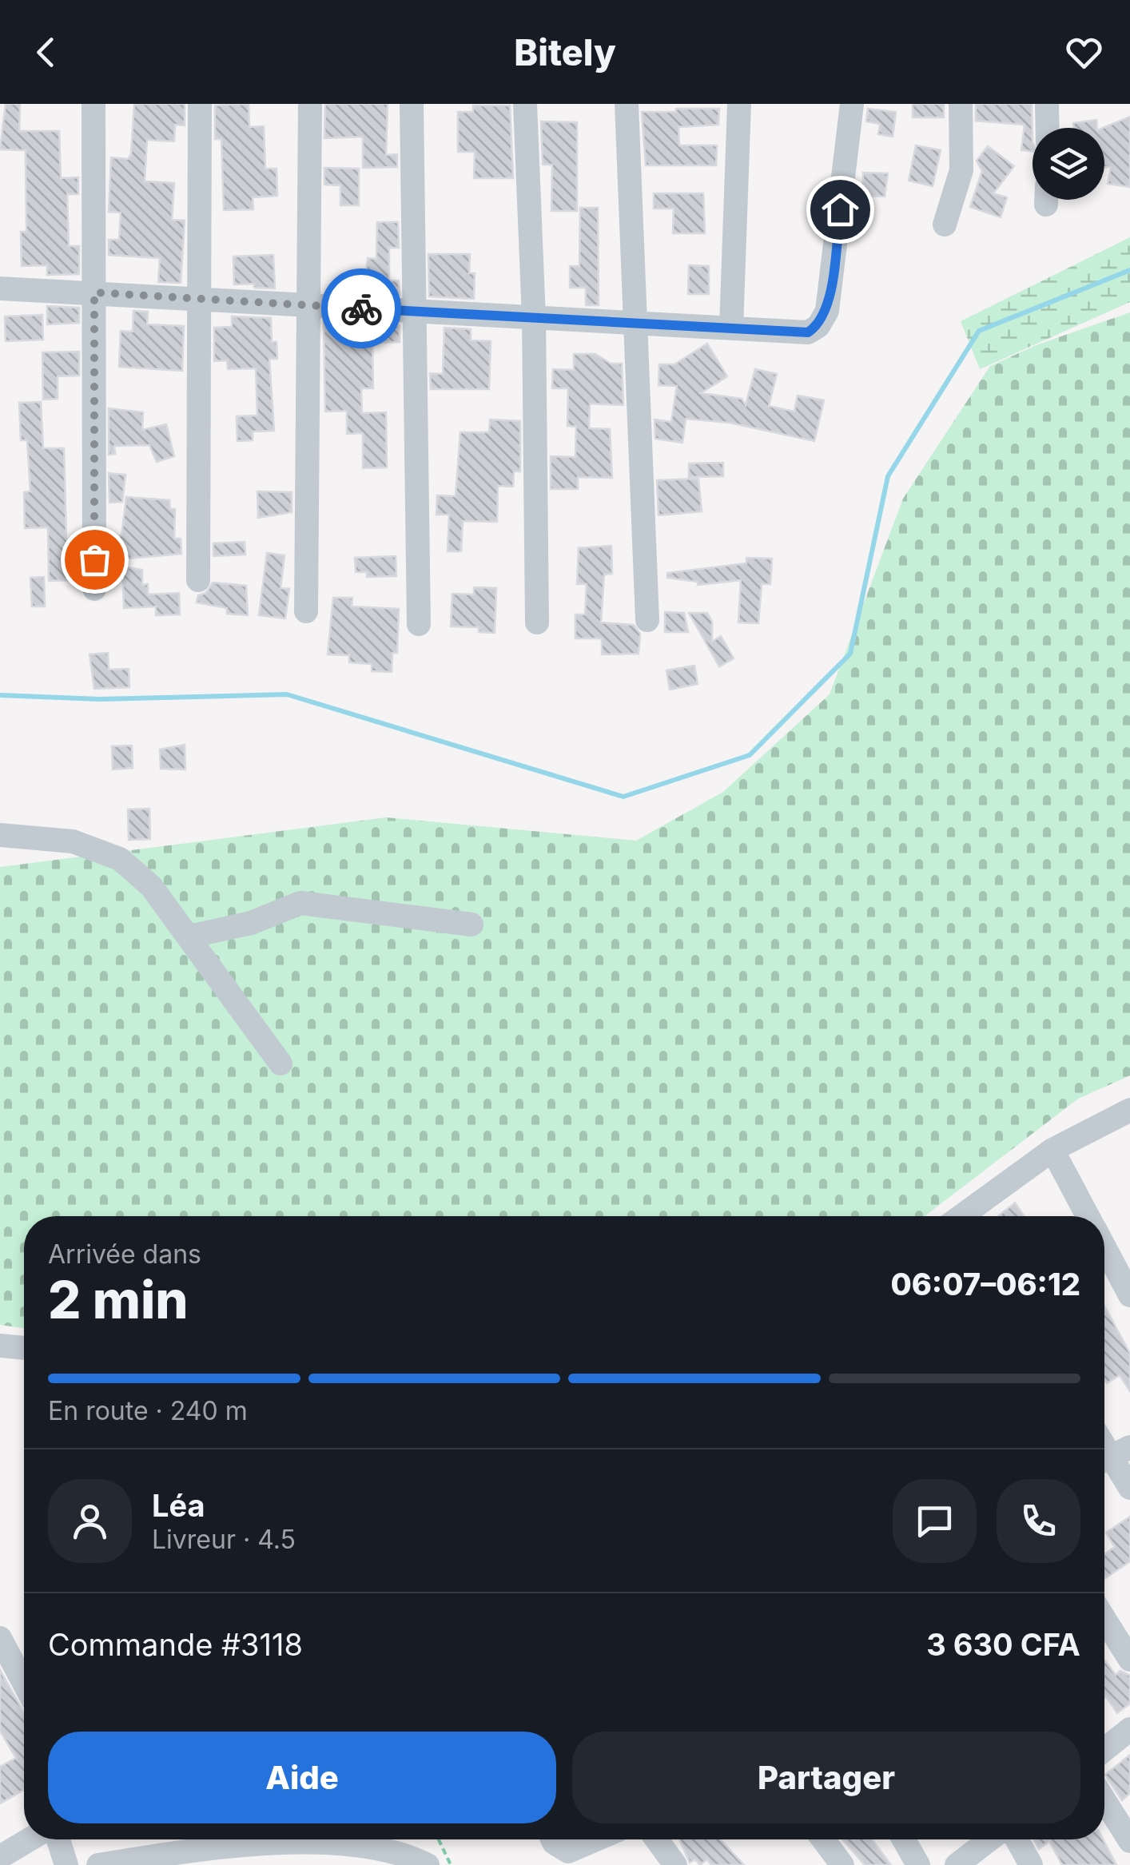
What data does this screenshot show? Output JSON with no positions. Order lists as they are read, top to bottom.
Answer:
{
  "page": {
    "header": "Bitely",
    "heading": ["2 min", "Arrivée dans", "06:07–06:12"],
    "panel": [
      "Léa",
      "Livreur · 4.5",
      "Commande #3118",
      "3 630 CFA"
    ],
    "bar": "En route · 240 m",
    "buttons": ["Aide", "Partager"]
  }
}
